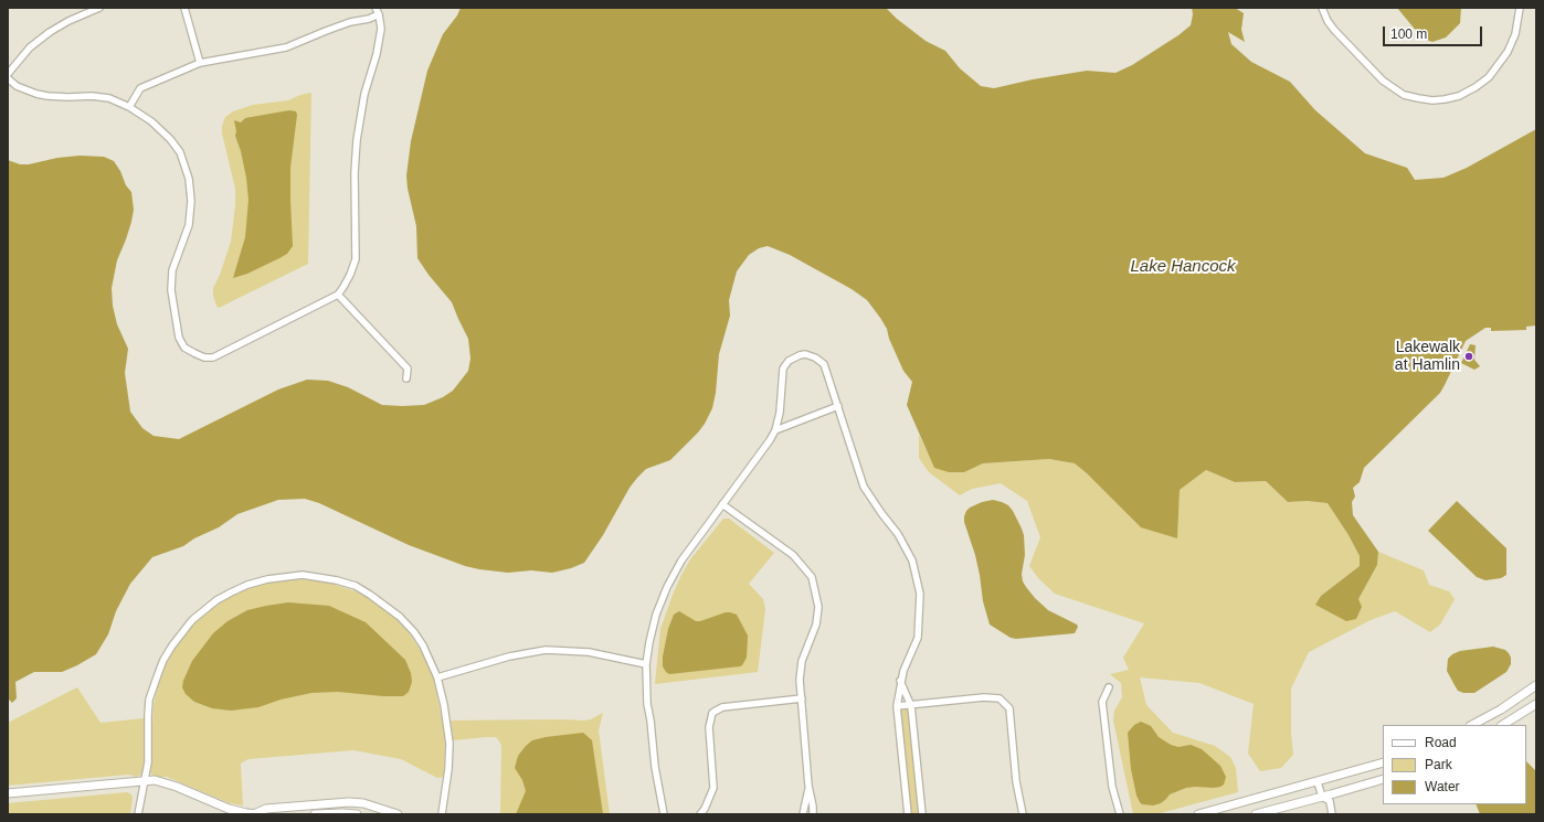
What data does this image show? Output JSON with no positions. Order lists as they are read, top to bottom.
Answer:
{
  "water": ["Lake Hancock"],
  "places": ["Lakewalk at Hamlin"],
  "legend": ["Road", "Park", "Water"],
  "scale_bar": "100 m"
}
